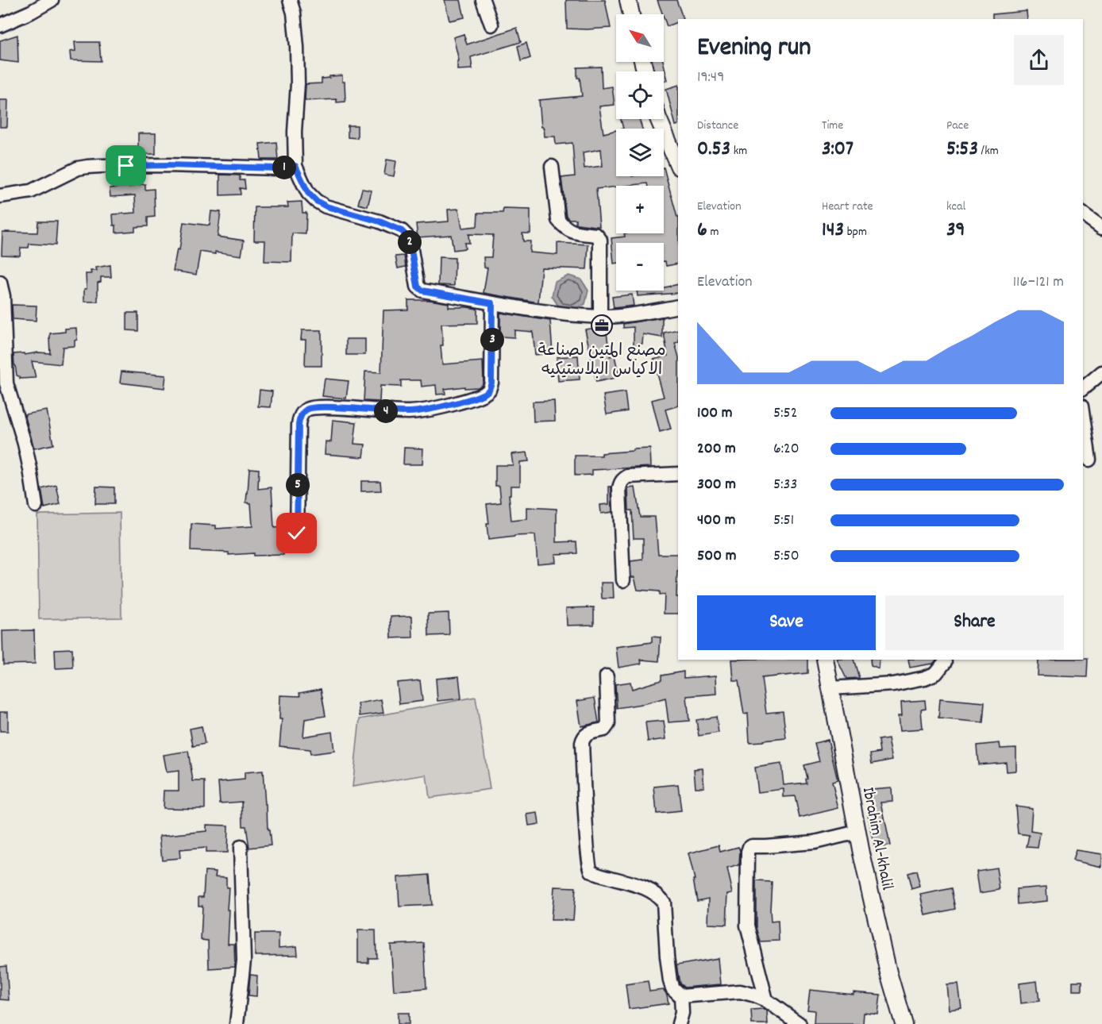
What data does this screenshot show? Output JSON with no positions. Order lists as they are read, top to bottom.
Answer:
{
  "streets": {
    "street": ["Ibrahim Al-khalil"]
  },
  "places": {
    "office": ["مصنع المتين لصناعة الاكياس البلاستيكيه"]
  },
  "north": "top left",
  "page": {
    "map_buttons": ["+", "−"],
    "heading": ["Evening run", "19:49"],
    "stats": [
      ["Distance", "0.53 km"],
      ["Time", "3:07"],
      ["Pace", "5:53 /km"],
      ["Elevation", "6 m"],
      ["Heart rate", "143 bpm"],
      ["kcal", "39"]
    ],
    "pins": [
      "1",
      "2",
      "3",
      "4",
      "5"
    ],
    "chart": ["Elevation", "116–121 m"],
    "list": [
      {
        "name": "100 m",
        "note": "5:52"
      },
      {
        "name": "200 m",
        "note": "6:20"
      },
      {
        "name": "300 m",
        "note": "5:33"
      },
      {
        "name": "400 m",
        "note": "5:51"
      },
      {
        "name": "500 m",
        "note": "5:50"
      }
    ],
    "buttons": ["Save", "Share"]
  }
}
